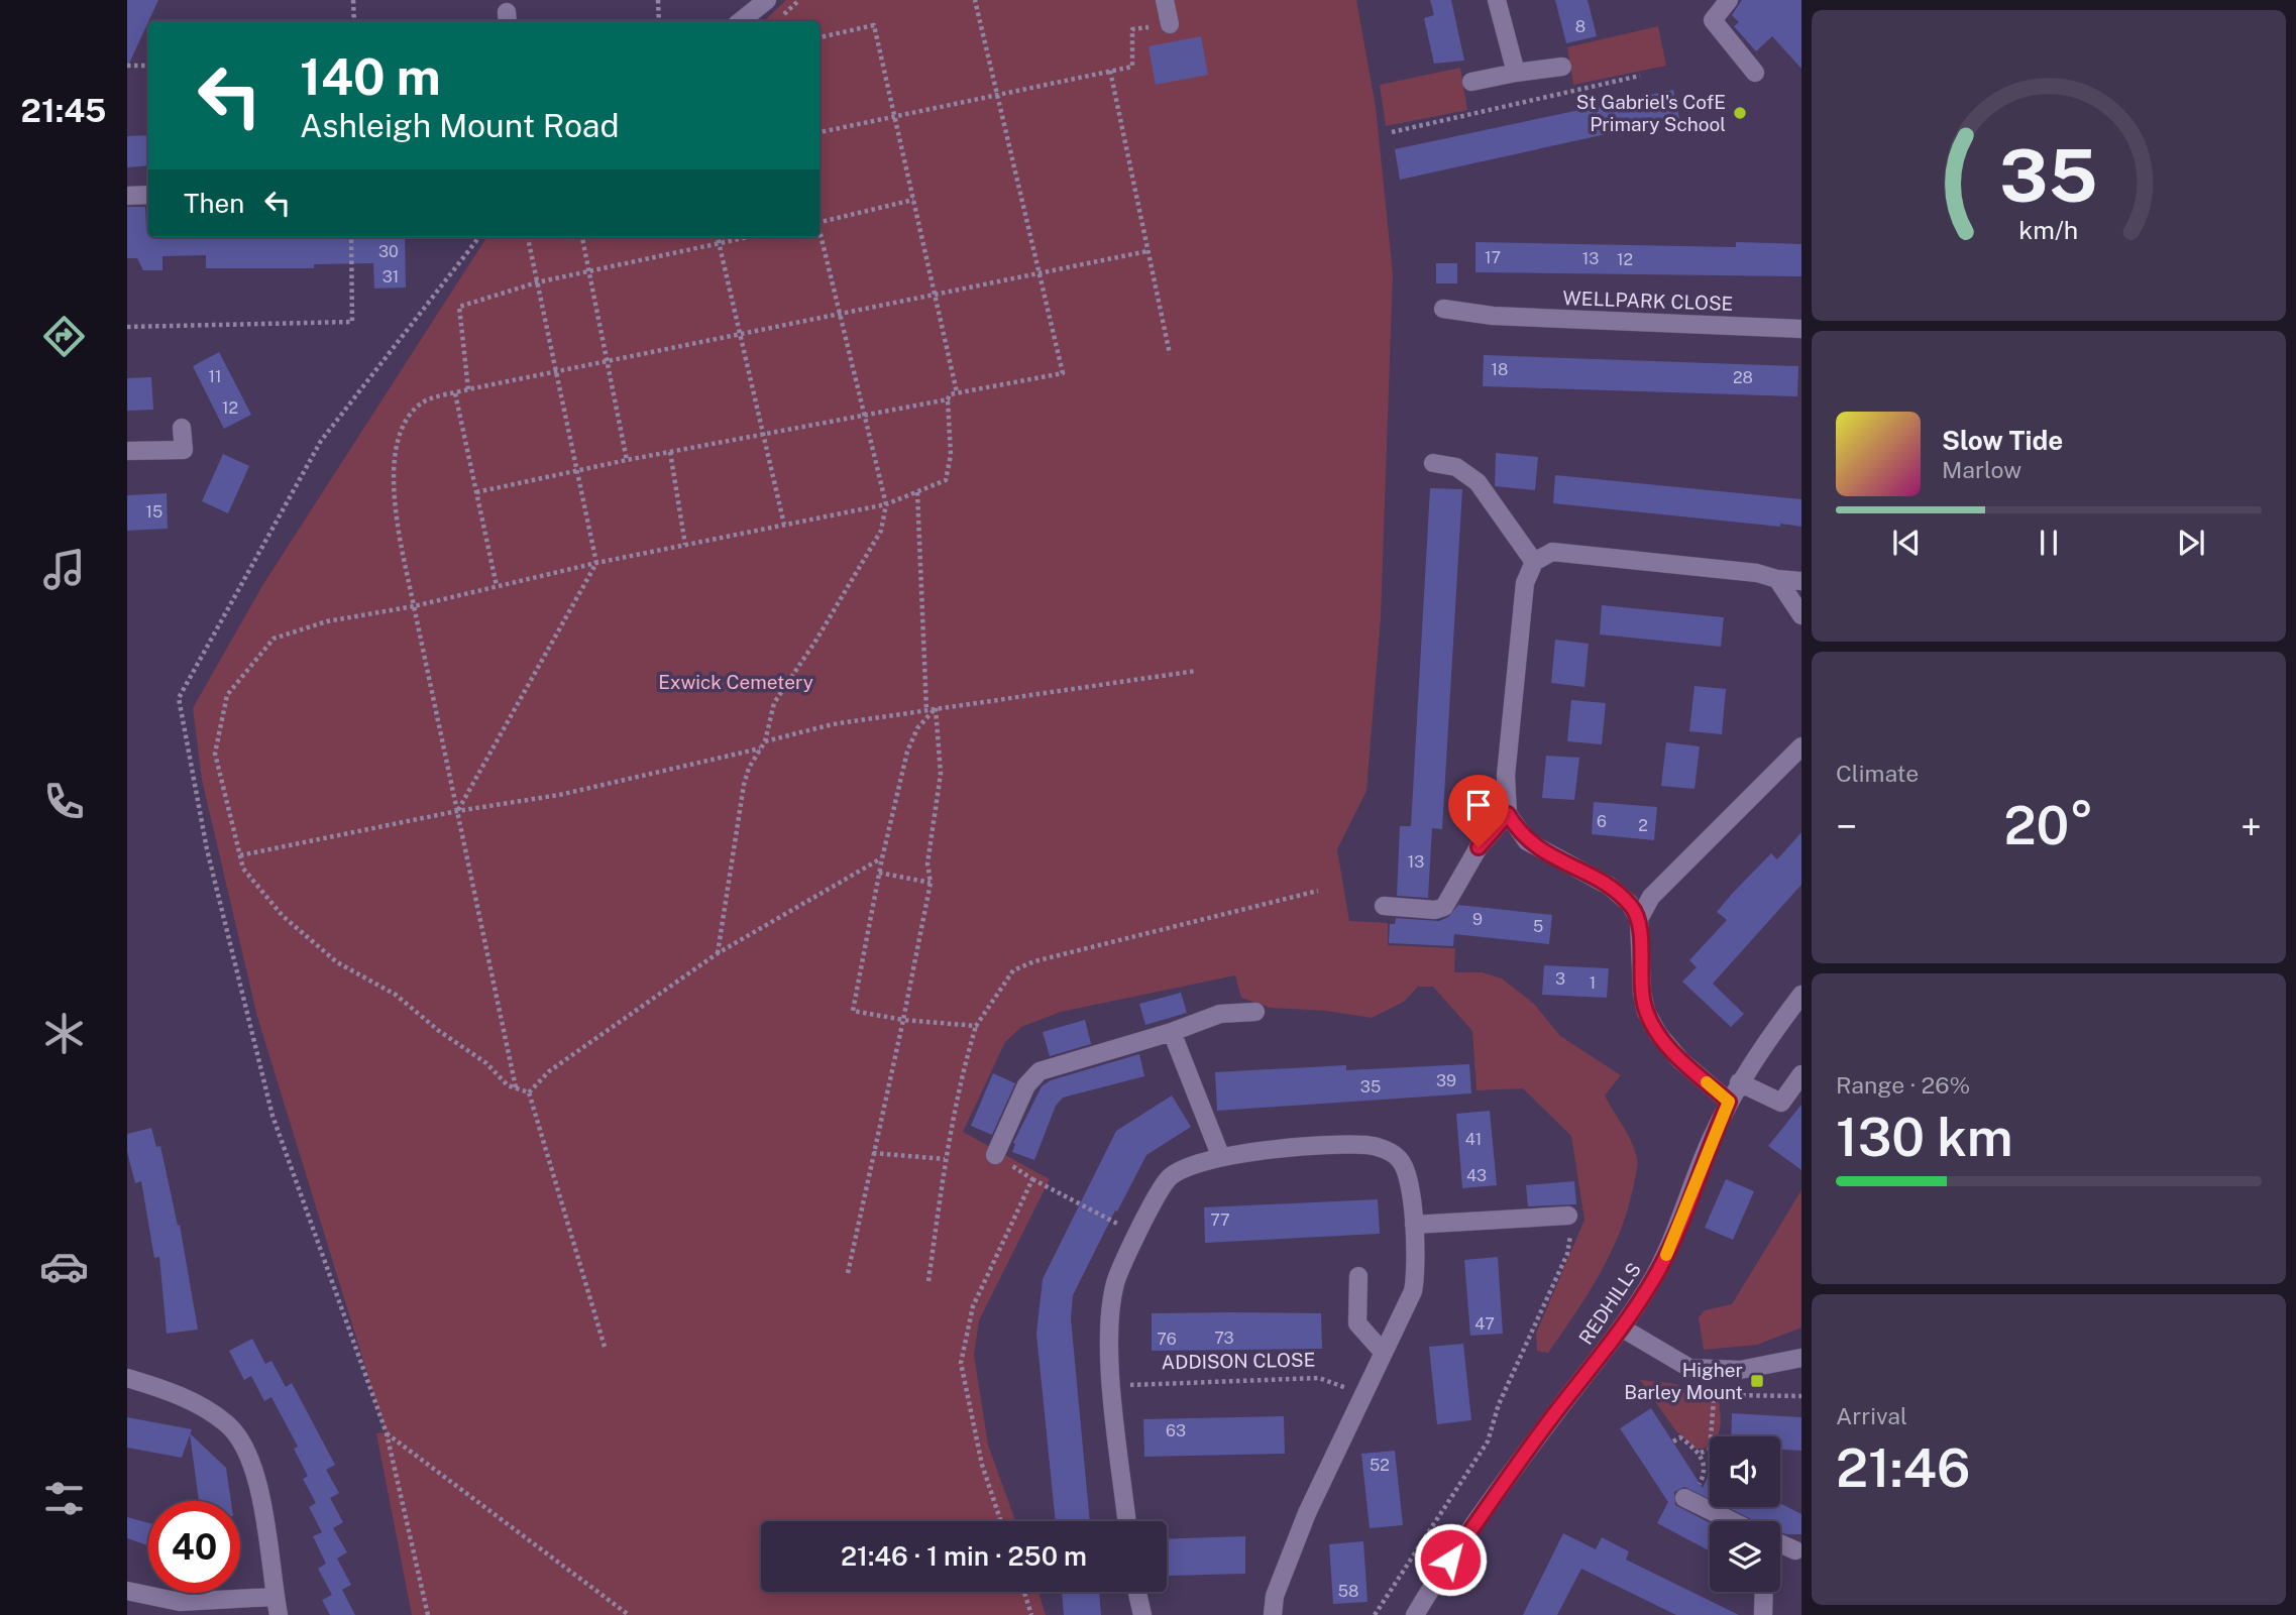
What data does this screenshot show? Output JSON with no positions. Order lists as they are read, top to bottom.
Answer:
{
  "streets": {
    "street": ["WELLPARK CLOSE", "REDHILLS"],
    "path": ["ADDISON CLOSE"]
  },
  "parks": ["Exwick Cemetery"],
  "places": {
    "other": ["St Gabriel's CofE Primary School"],
    "transit": ["Higher Barley Mount"]
  },
  "house_numbers": [
    "8",
    "30",
    "17",
    "13",
    "12",
    "31",
    "18",
    "11",
    "28",
    "12",
    "15",
    "6",
    "2",
    "13",
    "9",
    "5",
    "3",
    "1",
    "39",
    "35",
    "41",
    "43",
    "77",
    "47",
    "73",
    "76",
    "63",
    "52",
    "58"
  ],
  "page": {
    "tabs": "21:45",
    "turn": ["140 m", "Ashleigh Mount Road"],
    "then": "Then",
    "song": ["Slow Tide", "Marlow"],
    "tile": [
      "Climate",
      ["Range · 26%", "130 km"],
      ["Arrival", "21:46"]
    ],
    "heat": ["−", "20°", "+"],
    "limit": "40",
    "trip": "21:46 · 1 min · 250 m",
    "gauge": ["35", "km/h"]
  }
}
